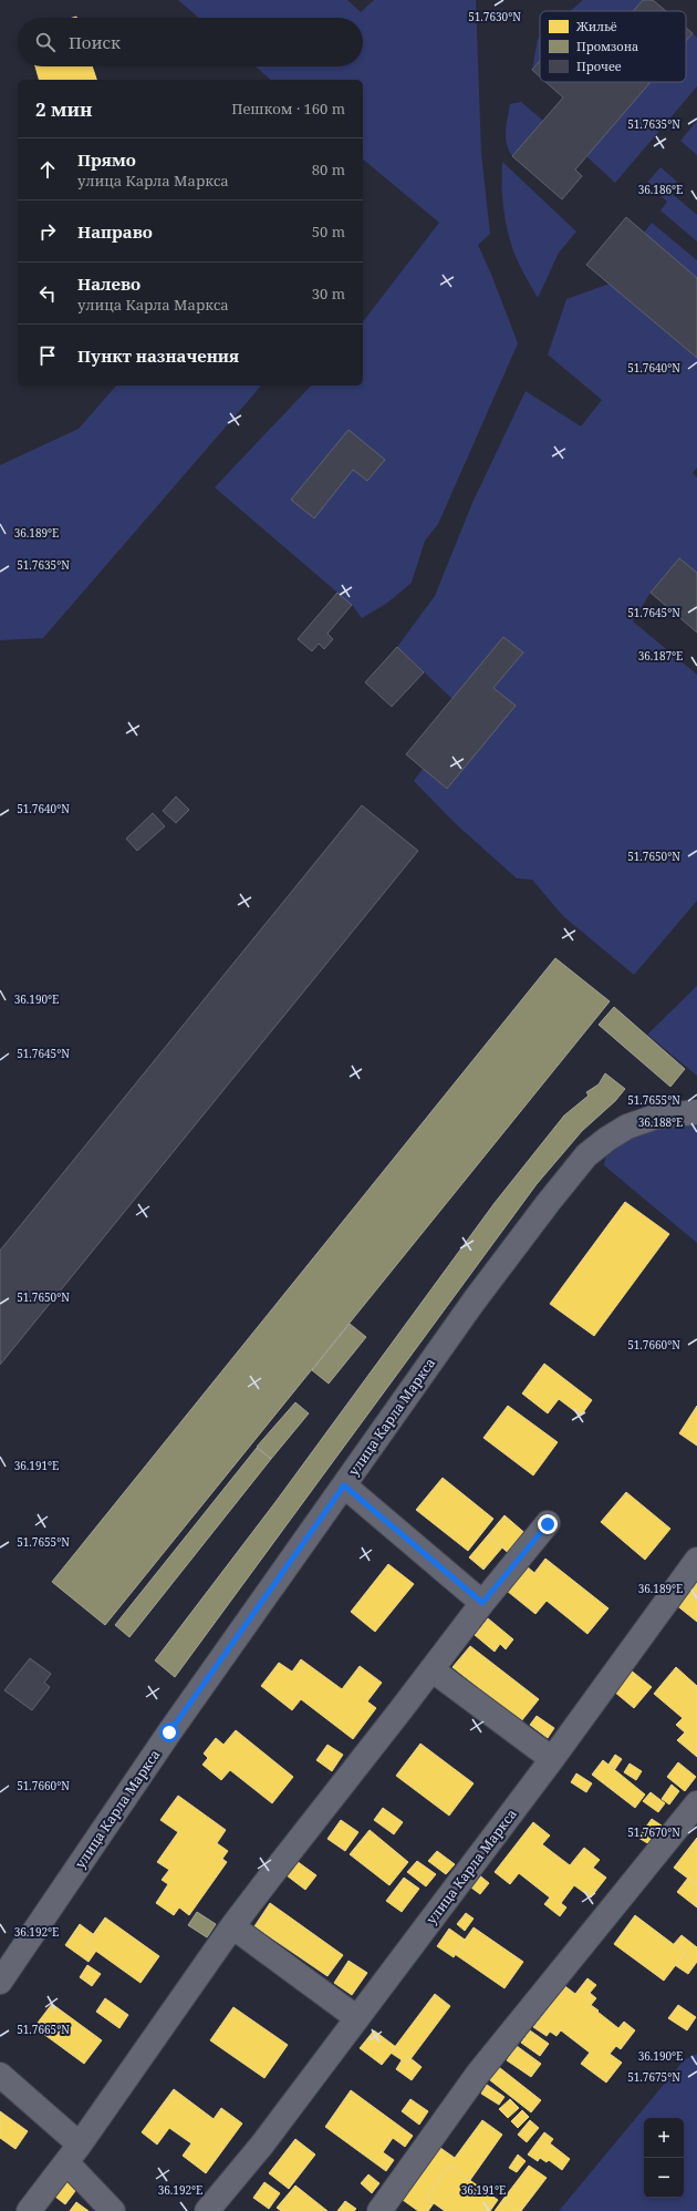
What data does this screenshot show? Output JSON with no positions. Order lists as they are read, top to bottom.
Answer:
{
  "streets": {
    "street": ["улица Карла Маркса"]
  },
  "legend": ["Жильё", "Промзона", "Прочее"],
  "page": {
    "search": "Поиск",
    "heading": ["2 мин", "Пешком · 160 m"],
    "list": [
      ["Прямо", "улица Карла Маркса", "80 m"],
      ["Направо", "50 m"],
      ["Налево", "улица Карла Маркса", "30 m"],
      "Пункт назначения"
    ],
    "map_buttons": ["+", "−"]
  },
  "coordinates": [
    "51.7630°N",
    "51.7635°N",
    "36.186°E",
    "51.7640°N",
    "36.189°E",
    "51.7645°N",
    "36.187°E",
    "51.7650°N",
    "36.190°E",
    "51.7655°N",
    "36.188°E",
    "51.7660°N",
    "36.191°E",
    "51.7670°N",
    "36.192°E",
    "51.7665°N",
    "51.7675°N"
  ]
}
